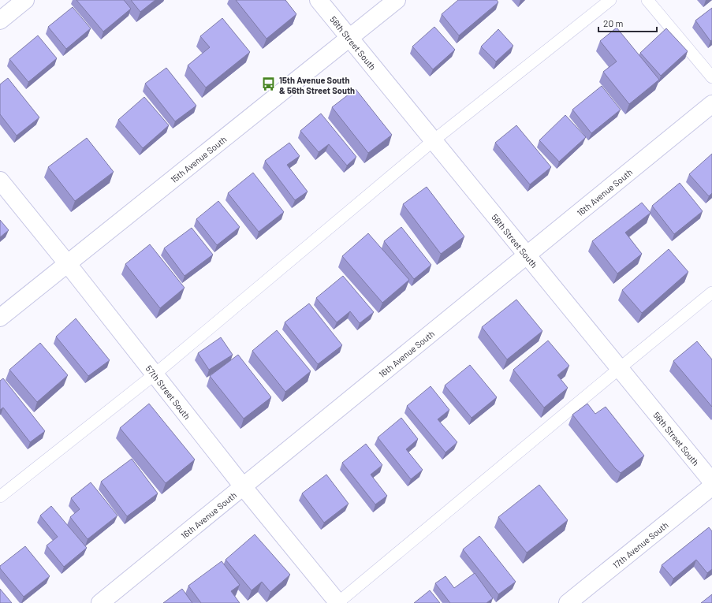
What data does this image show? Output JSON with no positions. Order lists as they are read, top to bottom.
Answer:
{
  "streets": {
    "street": [
      "56th Street South",
      "15th Avenue South",
      "16th Avenue South",
      "57th Street South",
      "17th Avenue South"
    ]
  },
  "crossings": [
    ["56th Street South", "15th Avenue South"],
    ["56th Street South", "16th Avenue South"],
    ["15th Avenue South", "57th Street South"],
    ["16th Avenue South", "57th Street South"]
  ],
  "places": {
    "bus stop": ["15th Avenue South & 56th Street South"]
  },
  "scale_bar": "20 m"
}
